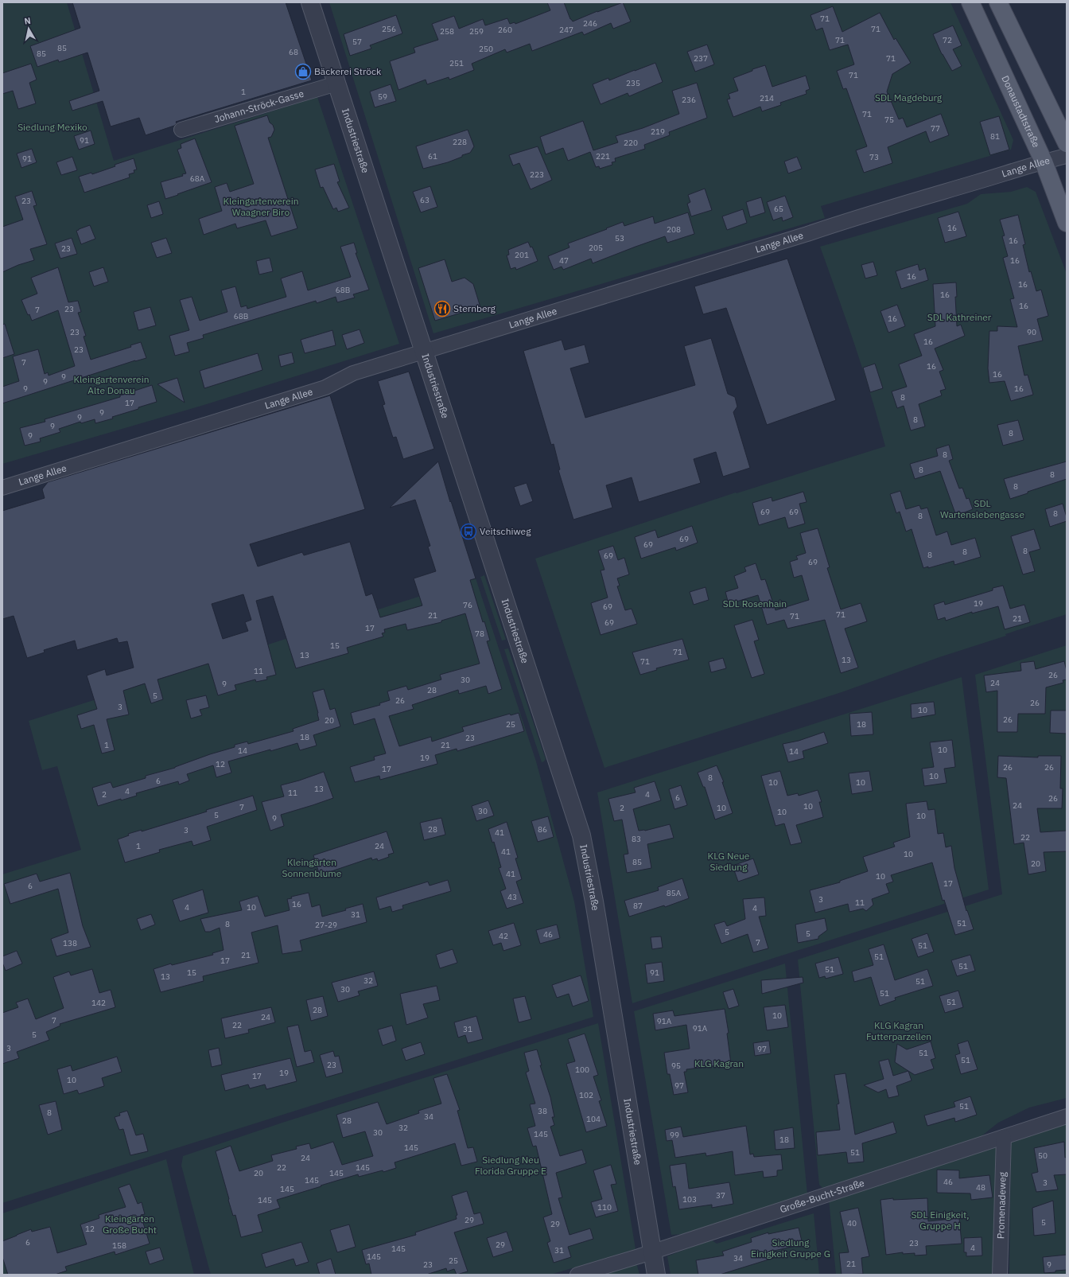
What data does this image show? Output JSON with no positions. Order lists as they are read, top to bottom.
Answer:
{
  "streets": {
    "main road": ["Donaustadtstraße"],
    "street": [
      "Johann-Ströck-Gasse",
      "Industriestraße",
      "Lange Allee",
      "Große-Bucht-Straße",
      "Promenadeweg"
    ]
  },
  "crossings": [
    ["Johann-Ströck-Gasse", "Industriestraße"],
    ["Donaustadtstraße", "Lange Allee"],
    ["Industriestraße", "Lange Allee"],
    ["Industriestraße", "Große-Bucht-Straße"],
    ["Große-Bucht-Straße", "Promenadeweg"]
  ],
  "parks": [
    "SDL Magdeburg",
    "Siedlung Mexiko",
    "Kleingartenverein Waagner Biro",
    "SDL Kathreiner",
    "Kleingartenverein Alte Donau",
    "SDL Wartenslebengasse",
    "SDL Rosenhain",
    "KLG Neue Siedlung",
    "Kleingärten Sonnenblume",
    "KLG Kagran Futterparzellen",
    "KLG Kagran",
    "Siedlung Neu Florida Gruppe E",
    "SDL Einigkeit, Gruppe H",
    "Kleingärten Große Bucht",
    "Siedlung Einigkeit Gruppe G"
  ],
  "places": {
    "shop": ["Bäckerei Ströck"],
    "restaurant": ["Sternberg"],
    "bus stop": ["Veitschiweg"]
  },
  "house_numbers": [
    "71",
    "246",
    "256",
    "71",
    "260",
    "247",
    "258",
    "259",
    "71",
    "72",
    "57",
    "85",
    "250",
    "68",
    "85",
    "237",
    "71",
    "251",
    "71",
    "235",
    "1",
    "59",
    "214",
    "236",
    "71",
    "75",
    "77",
    "219",
    "81",
    "91",
    "228",
    "220",
    "61",
    "221",
    "73",
    "91",
    "223",
    "68A",
    "63",
    "23",
    "65",
    "16",
    "208",
    "53",
    "16",
    "205",
    "23",
    "201",
    "47",
    "16",
    "16",
    "16",
    "68B",
    "16",
    "16",
    "23",
    "7",
    "68B",
    "16",
    "23",
    "90",
    "16",
    "23",
    "7",
    "16",
    "16",
    "9",
    "9",
    "9",
    "16",
    "8",
    "17",
    "9",
    "9",
    "8",
    "9",
    "8",
    "9",
    "8",
    "8",
    "8",
    "8",
    "69",
    "69",
    "8",
    "8",
    "69",
    "69",
    "8",
    "8",
    "8",
    "69",
    "69",
    "19",
    "76",
    "69",
    "71",
    "21",
    "71",
    "21",
    "69",
    "17",
    "78",
    "15",
    "71",
    "13",
    "13",
    "71",
    "11",
    "26",
    "30",
    "24",
    "9",
    "28",
    "5",
    "26",
    "26",
    "3",
    "10",
    "26",
    "20",
    "25",
    "18",
    "18",
    "23",
    "1",
    "21",
    "10",
    "14",
    "14",
    "19",
    "12",
    "26",
    "26",
    "17",
    "10",
    "8",
    "6",
    "10",
    "10",
    "13",
    "4",
    "11",
    "2",
    "4",
    "6",
    "26",
    "24",
    "10",
    "7",
    "2",
    "10",
    "30",
    "10",
    "5",
    "10",
    "9",
    "28",
    "86",
    "3",
    "41",
    "22",
    "83",
    "1",
    "24",
    "41",
    "10",
    "85",
    "20",
    "41",
    "10",
    "17",
    "6",
    "85A",
    "43",
    "3",
    "11",
    "16",
    "87",
    "4",
    "10",
    "4",
    "31",
    "51",
    "8",
    "27-29",
    "5",
    "5",
    "46",
    "42",
    "7",
    "138",
    "51",
    "21",
    "51",
    "17",
    "51",
    "51",
    "15",
    "91",
    "13",
    "32",
    "51",
    "30",
    "51",
    "51",
    "142",
    "28",
    "10",
    "24",
    "7",
    "91A",
    "22",
    "91A",
    "31",
    "5",
    "3",
    "97",
    "51",
    "51",
    "23",
    "95",
    "100",
    "19",
    "17",
    "10",
    "97",
    "102",
    "51",
    "38",
    "8",
    "34",
    "104",
    "28",
    "32",
    "30",
    "145",
    "99",
    "18",
    "145",
    "51",
    "50",
    "24",
    "22",
    "145",
    "20",
    "145",
    "145",
    "46",
    "3",
    "48",
    "145",
    "37",
    "103",
    "145",
    "110",
    "29",
    "5",
    "40",
    "29",
    "12",
    "6",
    "23",
    "29",
    "158",
    "4",
    "145",
    "31",
    "145",
    "34",
    "25",
    "21",
    "23",
    "9"
  ],
  "north": "top"
}
